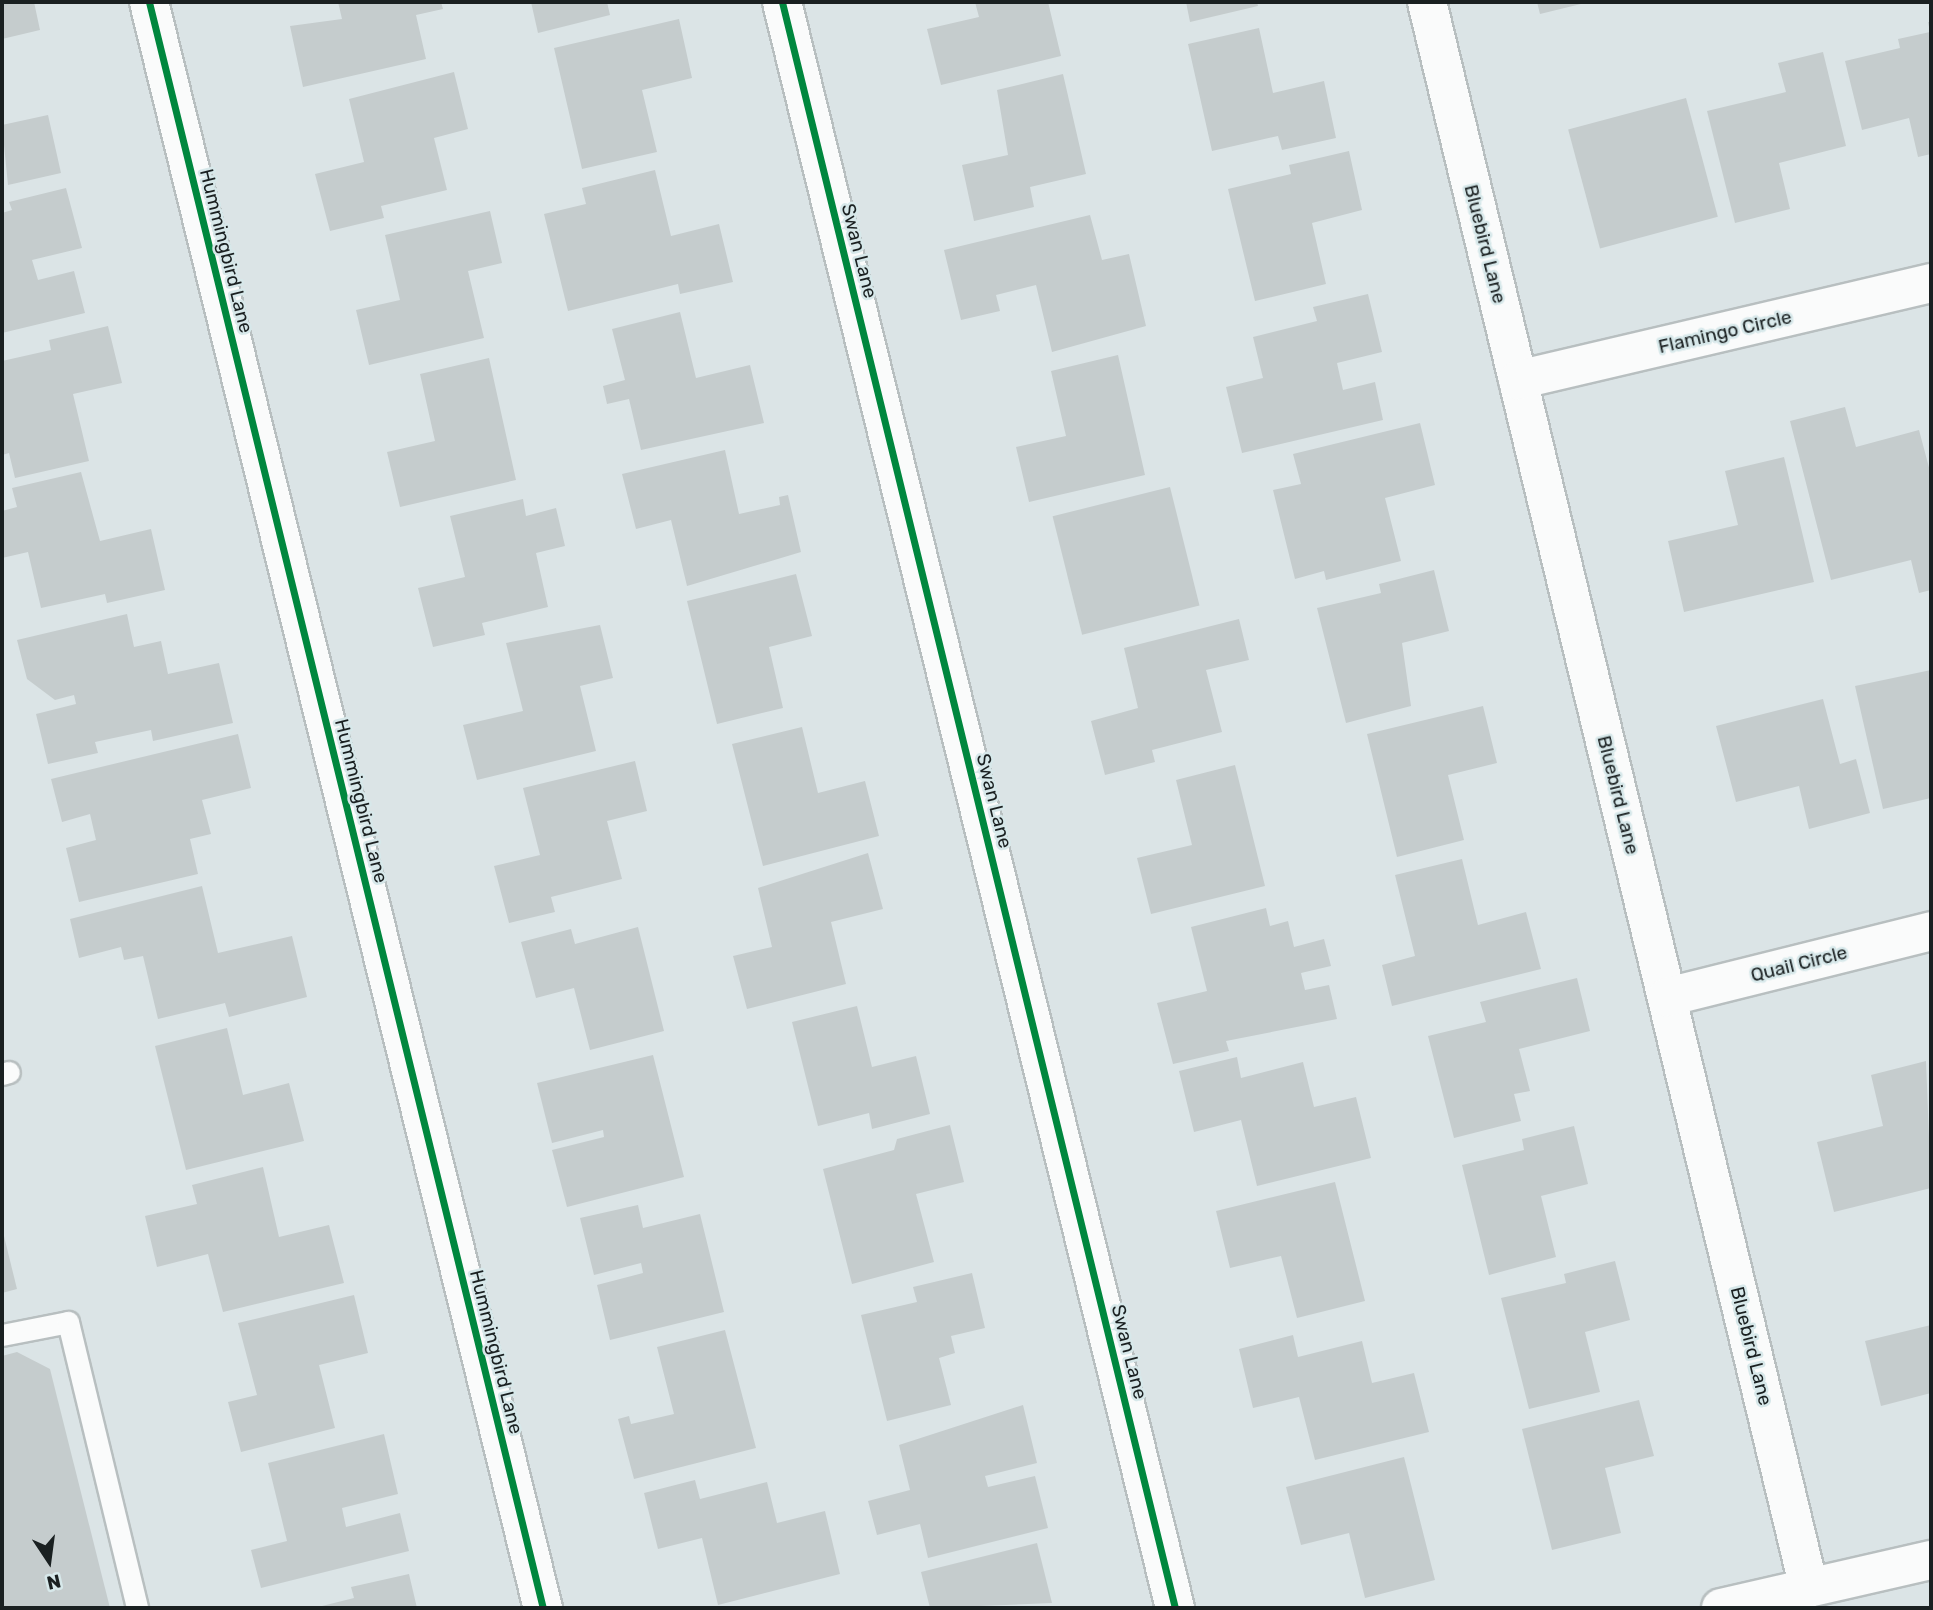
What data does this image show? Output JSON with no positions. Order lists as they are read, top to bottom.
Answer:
{
  "streets": {
    "street": [
      "Bluebird Lane",
      "Hummingbird Lane",
      "Swan Lane",
      "Flamingo Circle",
      "Quail Circle"
    ]
  },
  "crossings": [
    ["Bluebird Lane", "Flamingo Circle"],
    ["Bluebird Lane", "Quail Circle"]
  ],
  "north": "bottom"
}
